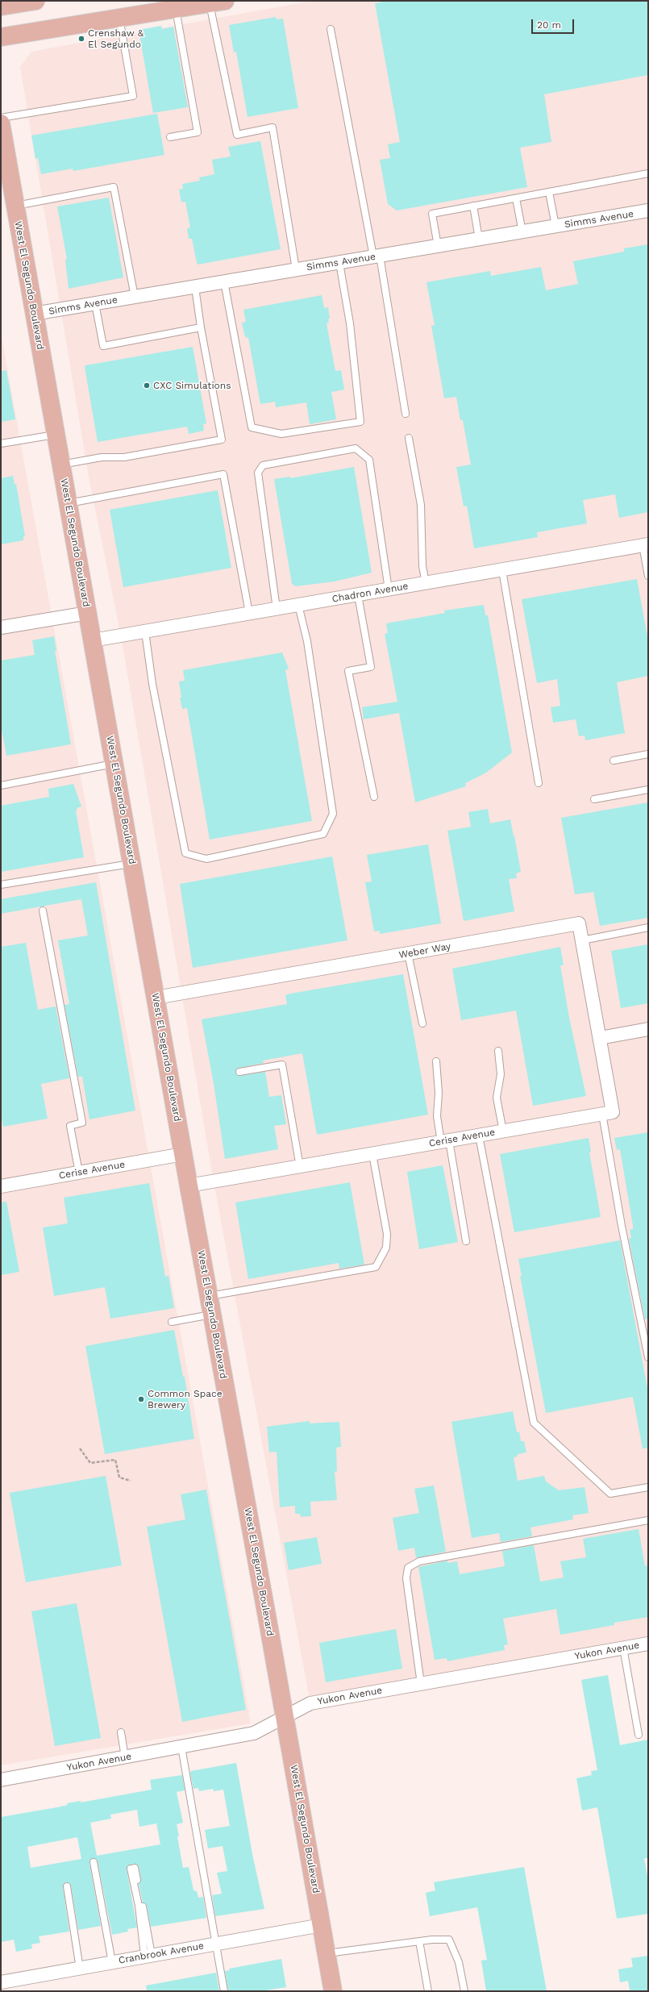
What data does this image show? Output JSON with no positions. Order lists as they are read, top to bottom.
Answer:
{
  "streets": {
    "main road": ["West El Segundo Boulevard"],
    "street": [
      "Simms Avenue",
      "Chadron Avenue",
      "Weber Way",
      "Cerise Avenue",
      "Yukon Avenue",
      "Cranbrook Avenue"
    ]
  },
  "crossings": [
    ["Simms Avenue", "West El Segundo Boulevard"],
    ["West El Segundo Boulevard", "Chadron Avenue"],
    ["West El Segundo Boulevard", "Weber Way"],
    ["West El Segundo Boulevard", "Cerise Avenue"],
    ["West El Segundo Boulevard", "Yukon Avenue"],
    ["West El Segundo Boulevard", "Cranbrook Avenue"],
    ["Weber Way", "Cerise Avenue"]
  ],
  "places": ["Crenshaw & El Segundo", "CXC Simulations", "Common Space Brewery"],
  "scale_bar": "20 m"
}
